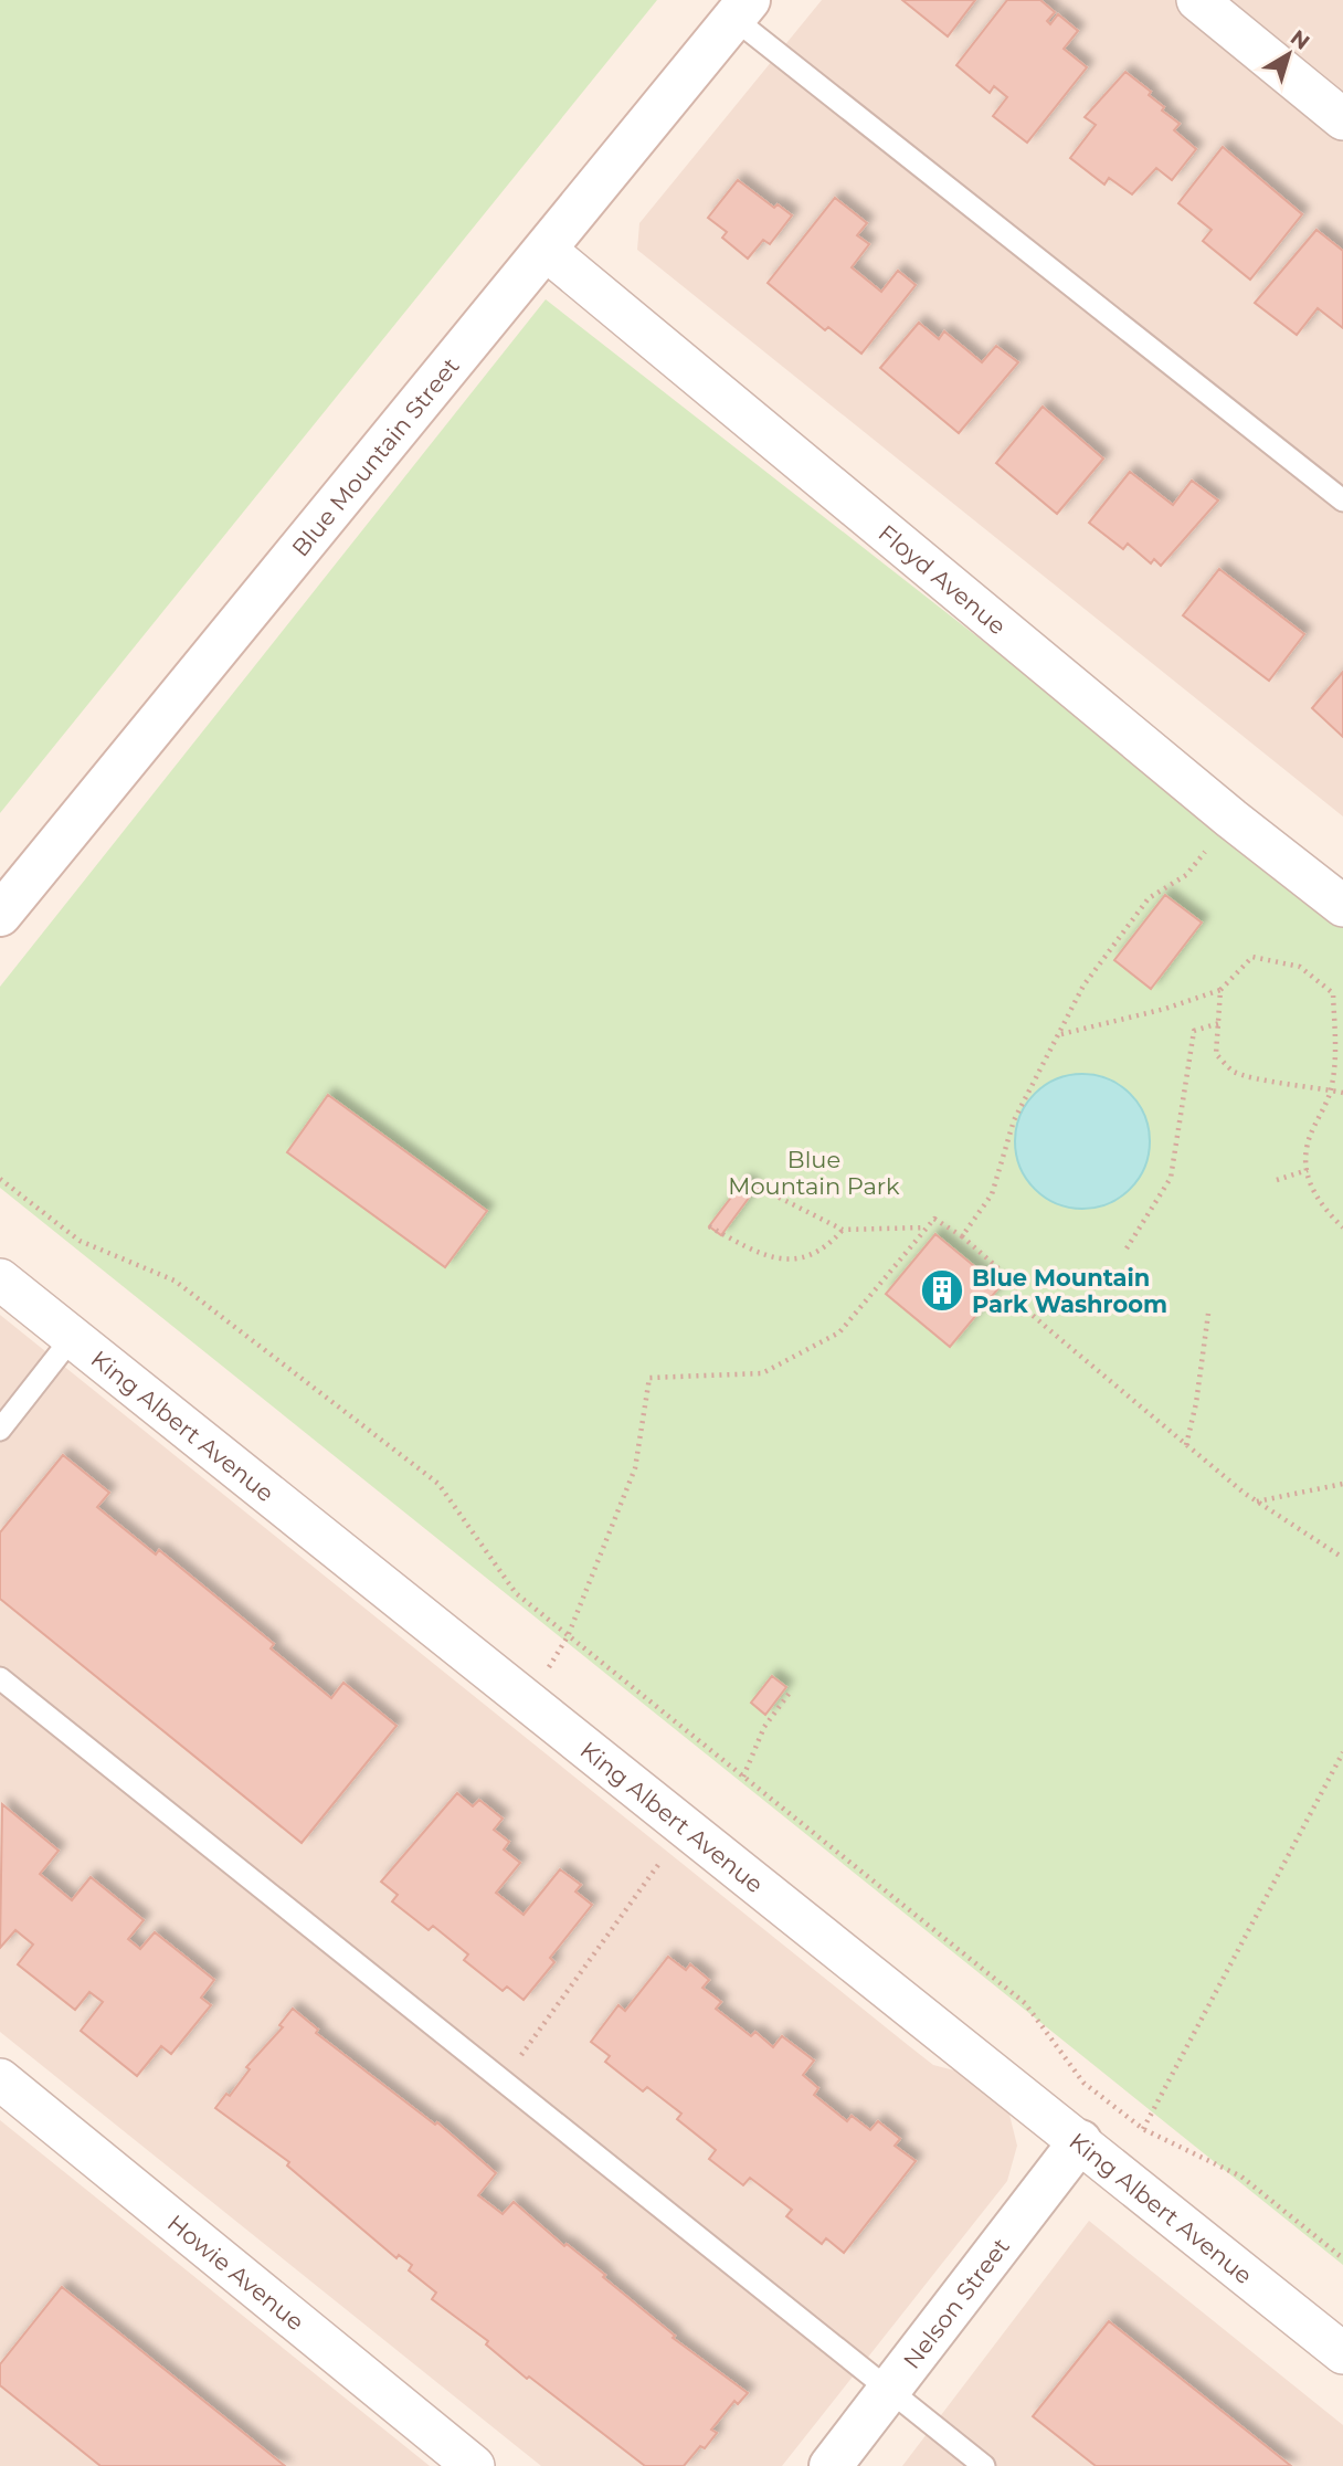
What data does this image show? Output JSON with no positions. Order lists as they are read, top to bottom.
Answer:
{
  "streets": {
    "main road": ["Blue Mountain Street", "Nelson Street"],
    "street": ["Floyd Avenue", "King Albert Avenue", "Howie Avenue"]
  },
  "crossings": [
    ["Blue Mountain Street", "Floyd Avenue"],
    ["King Albert Avenue", "Nelson Street"]
  ],
  "parks": ["Blue Mountain Park"],
  "places": {
    "building": ["Blue Mountain Park Washroom"]
  },
  "north": "top right"
}
